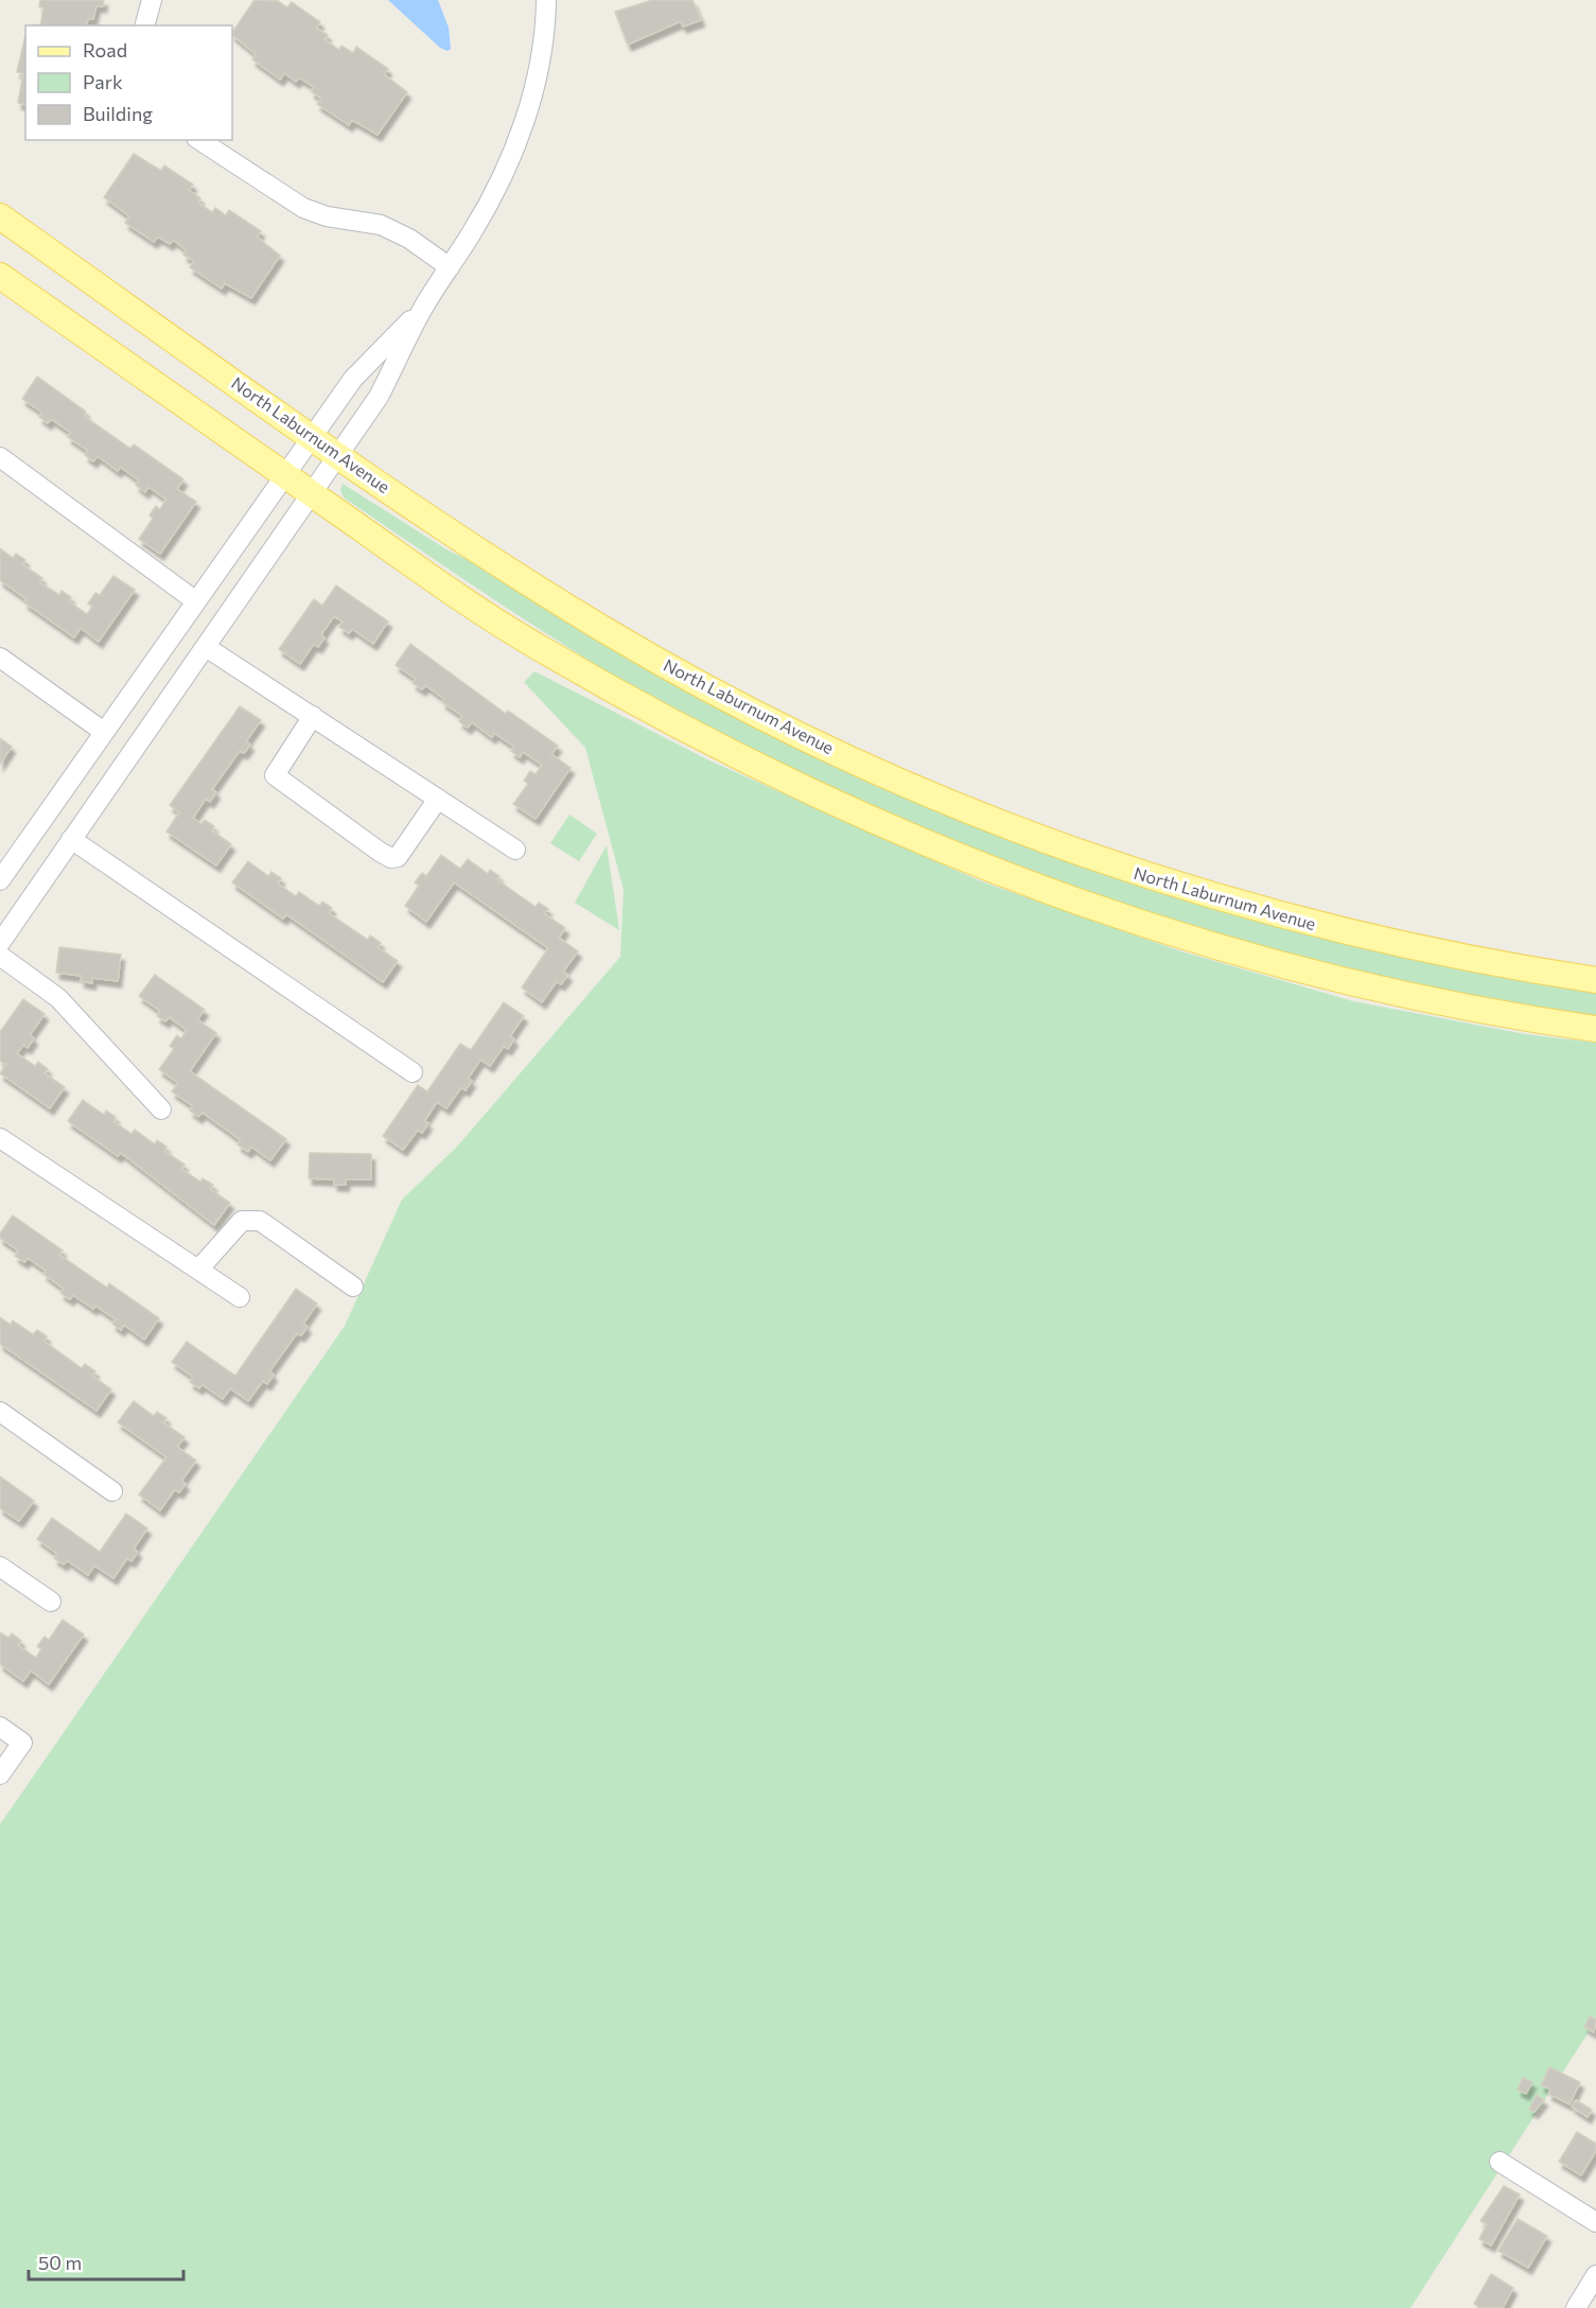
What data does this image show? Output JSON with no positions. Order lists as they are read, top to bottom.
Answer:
{
  "streets": {
    "main road": ["North Laburnum Avenue"]
  },
  "legend": ["Road", "Park", "Building"],
  "scale_bar": "50 m"
}
